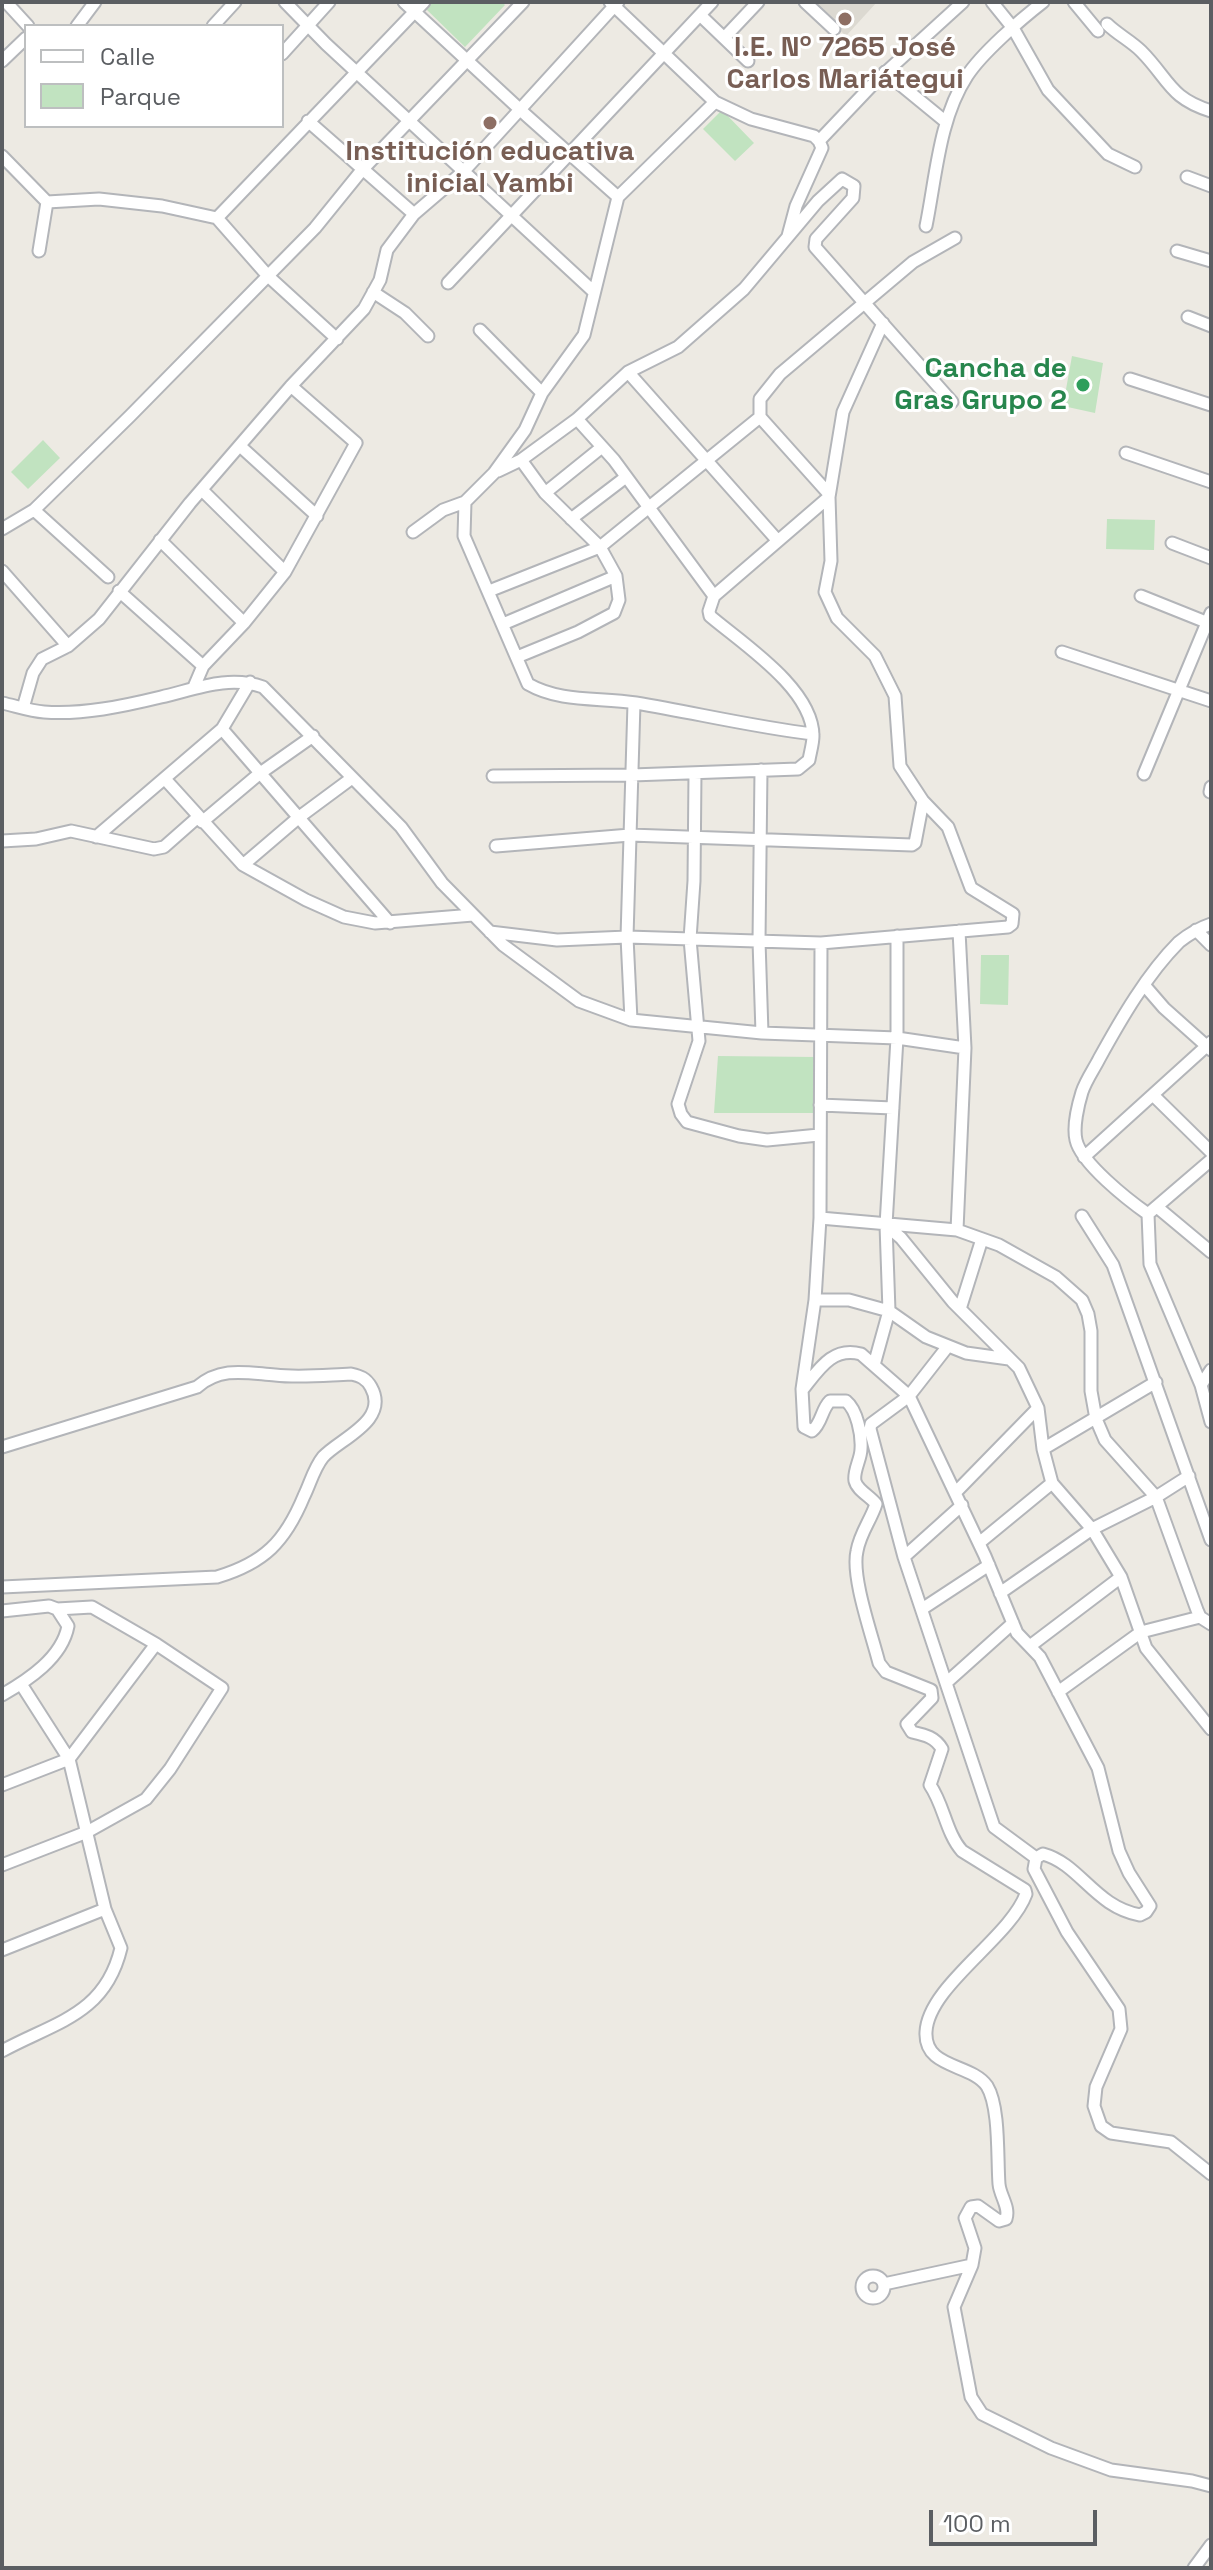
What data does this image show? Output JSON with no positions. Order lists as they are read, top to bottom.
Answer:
{
  "places": ["I.E. Nº 7265 José Carlos Mariátegui", "Institución educativa inicial Yambi", "Cancha de Gras Grupo 2"],
  "legend": ["Calle", "Parque"],
  "scale_bar": "100 m"
}
